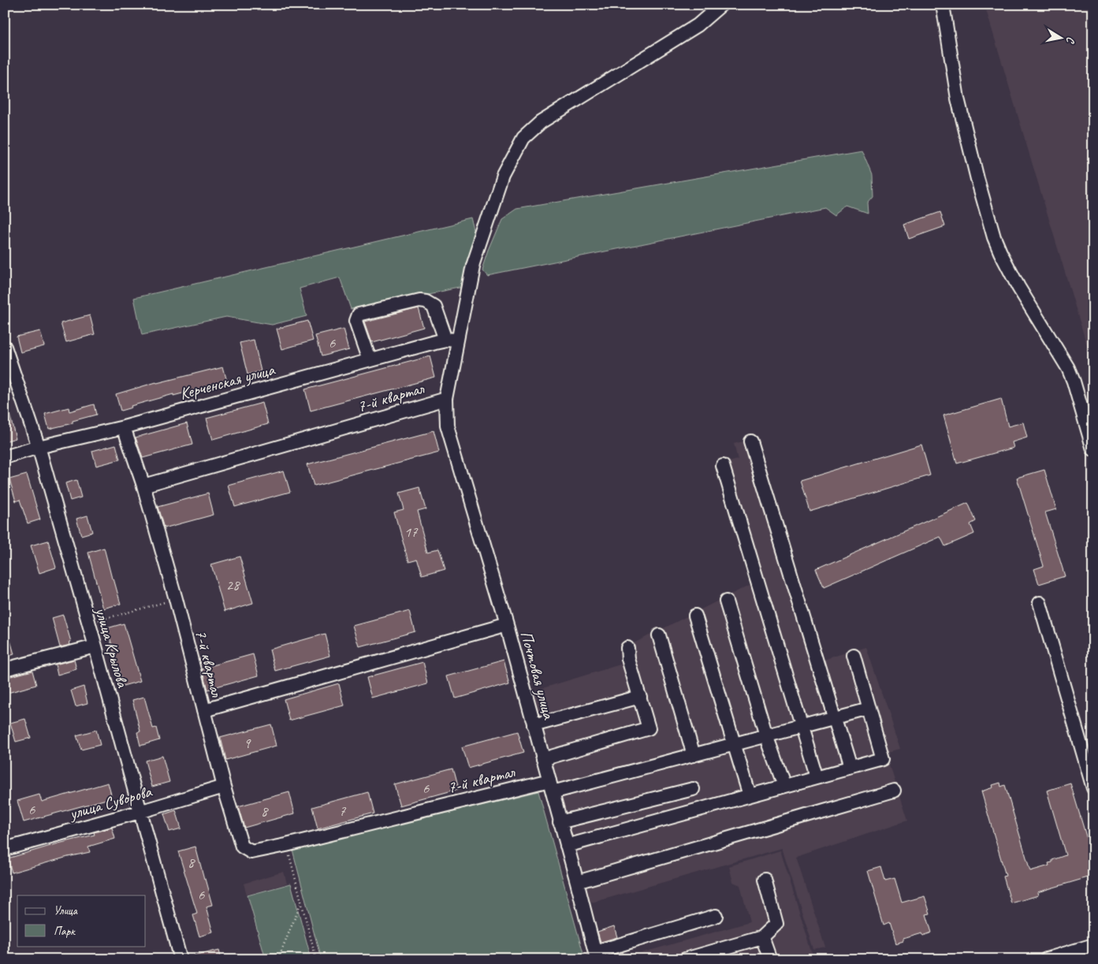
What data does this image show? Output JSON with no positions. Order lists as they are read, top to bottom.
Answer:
{
  "streets": {
    "street": [
      "Керченская улица",
      "7-й квартал",
      "улица Крылова",
      "Почтовая улица",
      "улица Суворова"
    ]
  },
  "crossings": [
    ["Керченская улица", "улица Крылова"],
    ["Керченская улица", "Почтовая улица"],
    ["7-й квартал", "Почтовая улица"],
    ["7-й квартал", "улица Суворова"],
    ["улица Крылова", "улица Суворова"]
  ],
  "house_numbers": [
    "6",
    "17",
    "28",
    "9",
    "6",
    "6",
    "8",
    "7",
    "8",
    "6"
  ],
  "legend": ["Улица", "Парк"],
  "north": "right"
}
